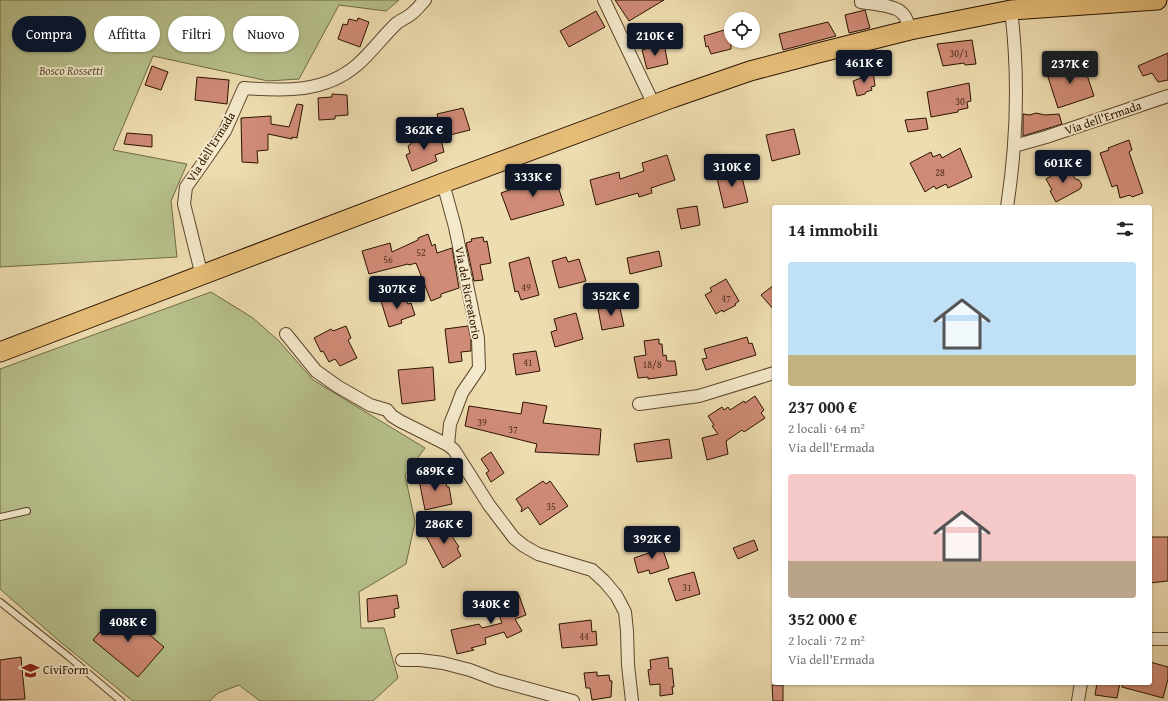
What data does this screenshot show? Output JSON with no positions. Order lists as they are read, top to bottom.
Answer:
{
  "streets": {
    "street": ["Via dell'Ermada", "Via del Ricreatorio"]
  },
  "parks": ["Bosco Rossetti"],
  "places": {
    "school or university": ["CiviForm"]
  },
  "house_numbers": [
    "30/1",
    "30",
    "28",
    "52",
    "56",
    "49",
    "47",
    "41",
    "18/8",
    "39",
    "37",
    "35",
    "31",
    "44"
  ],
  "page": {
    "chip": [
      "Compra",
      "Affitta",
      "Filtri",
      "Nuovo"
    ],
    "price": [
      "210K €",
      "461K €",
      "237K €",
      "362K €",
      "601K €",
      "310K €",
      "333K €",
      "307K €",
      "352K €",
      "689K €",
      "286K €",
      "392K €",
      "340K €",
      "408K €"
    ],
    "heading": "14 immobili",
    "list": [
      {
        "name": "237 000 €",
        "note": "2 locali · 64 m² · Via dell'Ermada"
      },
      {
        "name": "352 000 €",
        "note": "2 locali · 72 m² · Via dell'Ermada"
      }
    ]
  }
}
